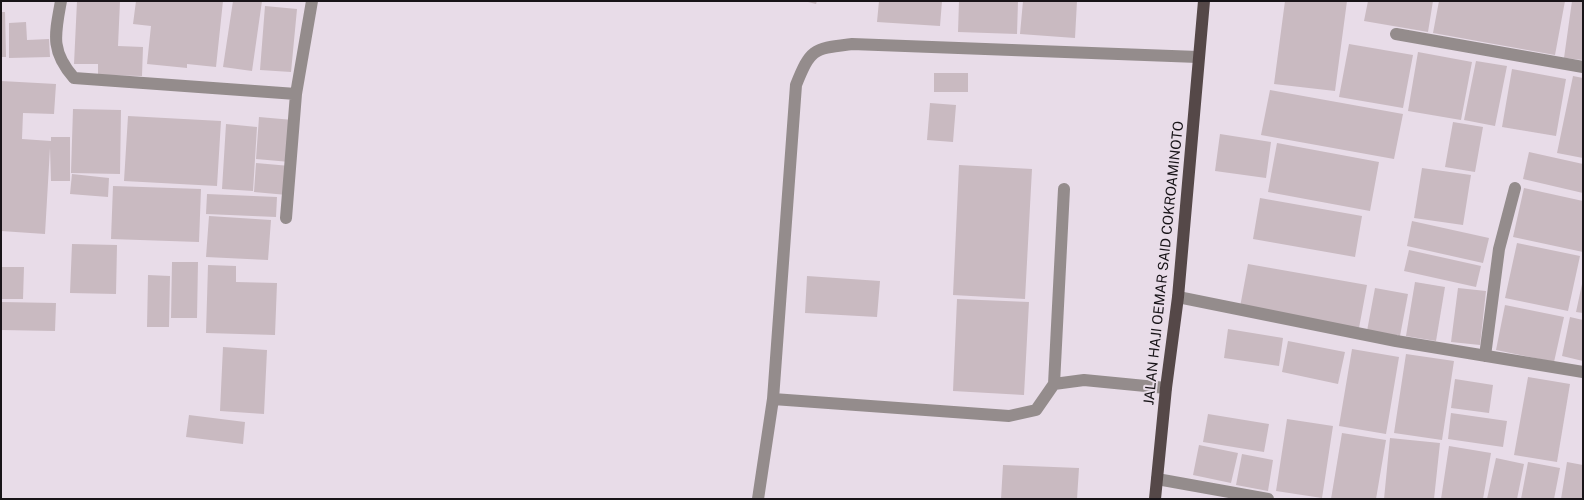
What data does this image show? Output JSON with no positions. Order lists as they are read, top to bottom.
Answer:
{
  "streets": {
    "main road": ["JALAN HAJI OEMAR SAID COKROAMINOTO"]
  }
}
